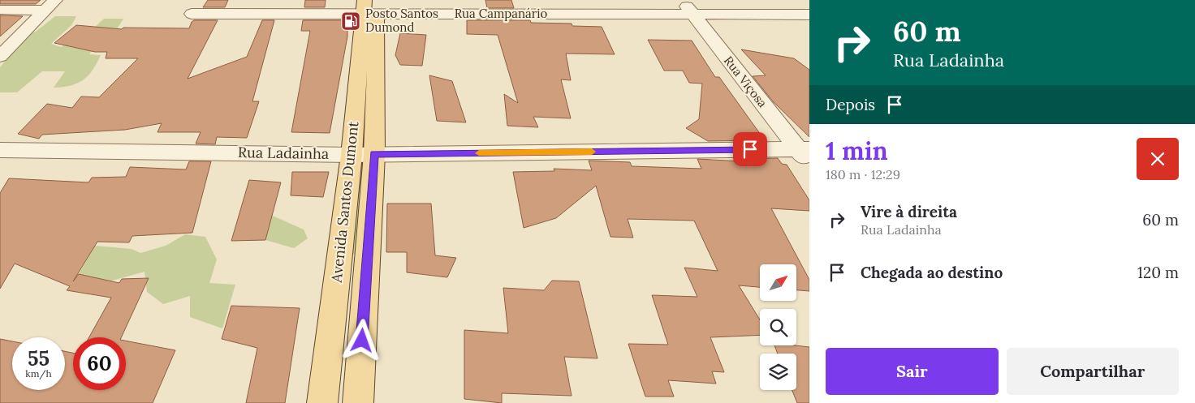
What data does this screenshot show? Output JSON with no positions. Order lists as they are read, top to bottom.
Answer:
{
  "streets": {
    "main road": ["Avenida Santos Dumont"],
    "street": ["Rua Campanário", "Rua Viçosa", "Rua Ladainha"]
  },
  "crossings": [
    ["Rua Campanário", "Rua Viçosa"],
    ["Rua Campanário", "Avenida Santos Dumont"],
    ["Rua Viçosa", "Rua Ladainha"],
    ["Rua Ladainha", "Avenida Santos Dumont"]
  ],
  "places": {
    "fuel station": ["Posto Santos Dumond"]
  },
  "north": "top right",
  "page": {
    "turn": ["60 m", "Rua Ladainha"],
    "then": "Depois",
    "heading": ["1 min", "180 m · 12:29"],
    "list": [
      {
        "name": "Vire à direita",
        "note": "Rua Ladainha",
        "value": "60 m"
      },
      {
        "name": "Chegada ao destino",
        "value": "120 m"
      }
    ],
    "speed": "55 km/h",
    "limit": "60",
    "buttons": ["Sair", "Compartilhar"]
  }
}
